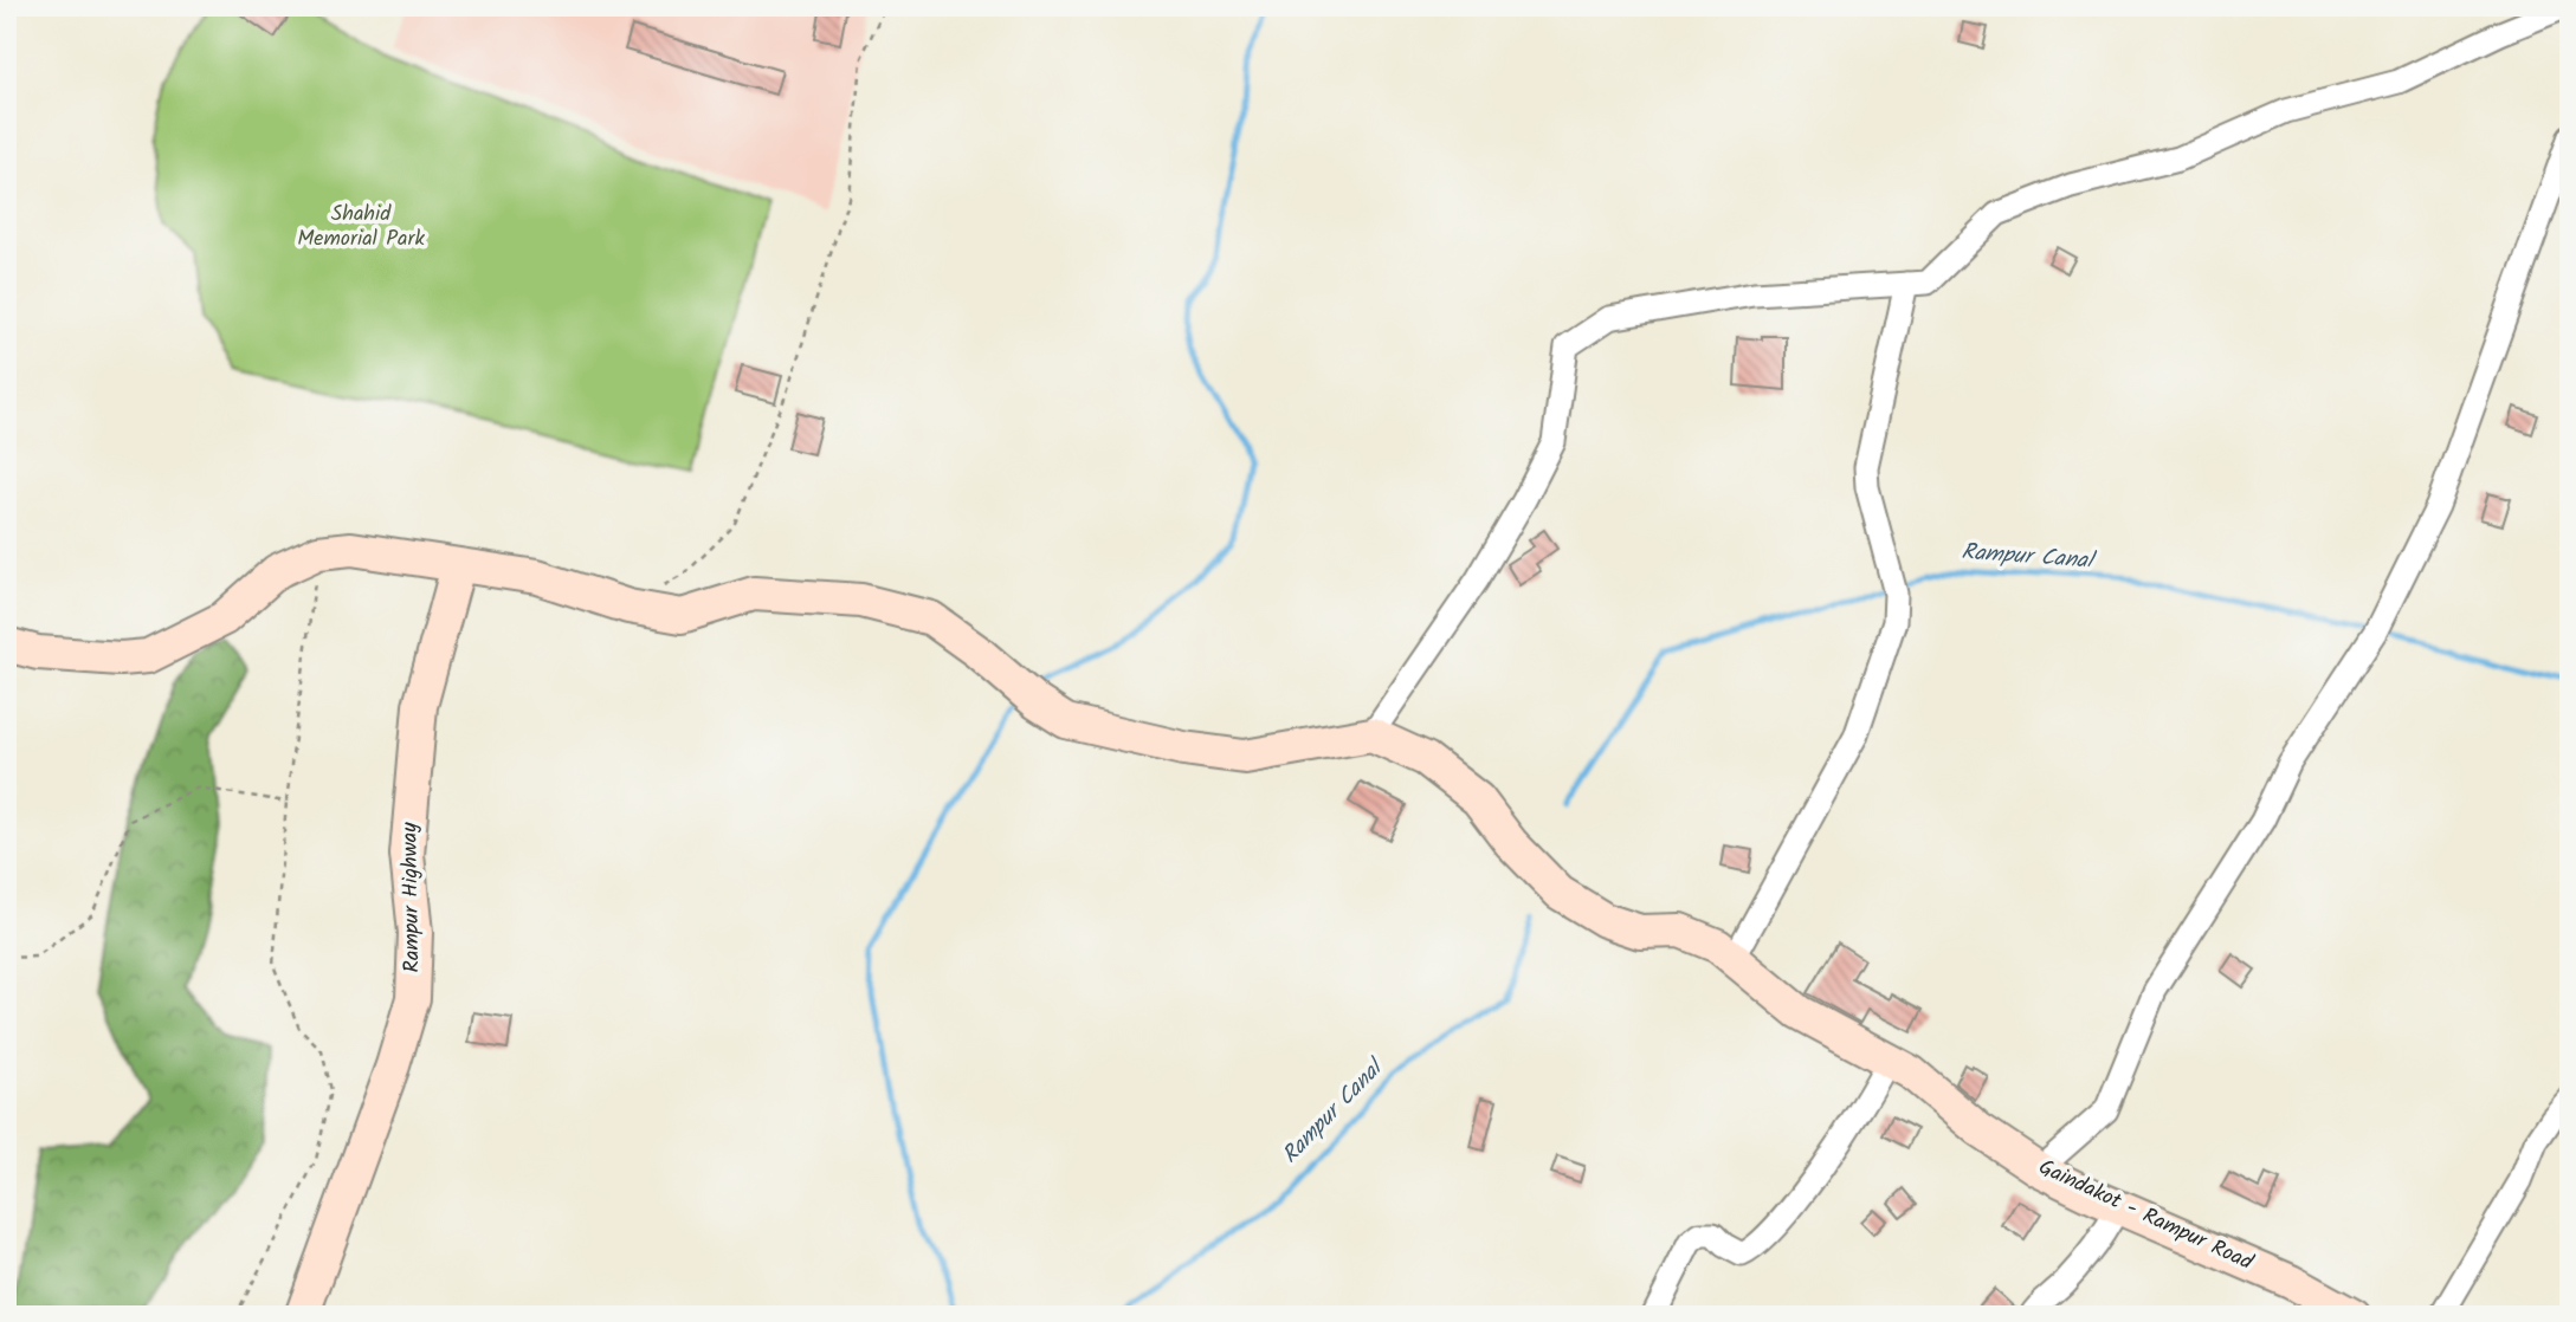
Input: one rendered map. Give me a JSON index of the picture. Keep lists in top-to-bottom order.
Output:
{
  "streets": {
    "main road": ["Rampur Highway", "Gaindakot - Rampur Road"]
  },
  "water": ["Rampur Canal"],
  "parks": ["Shahid Memorial Park"]
}
